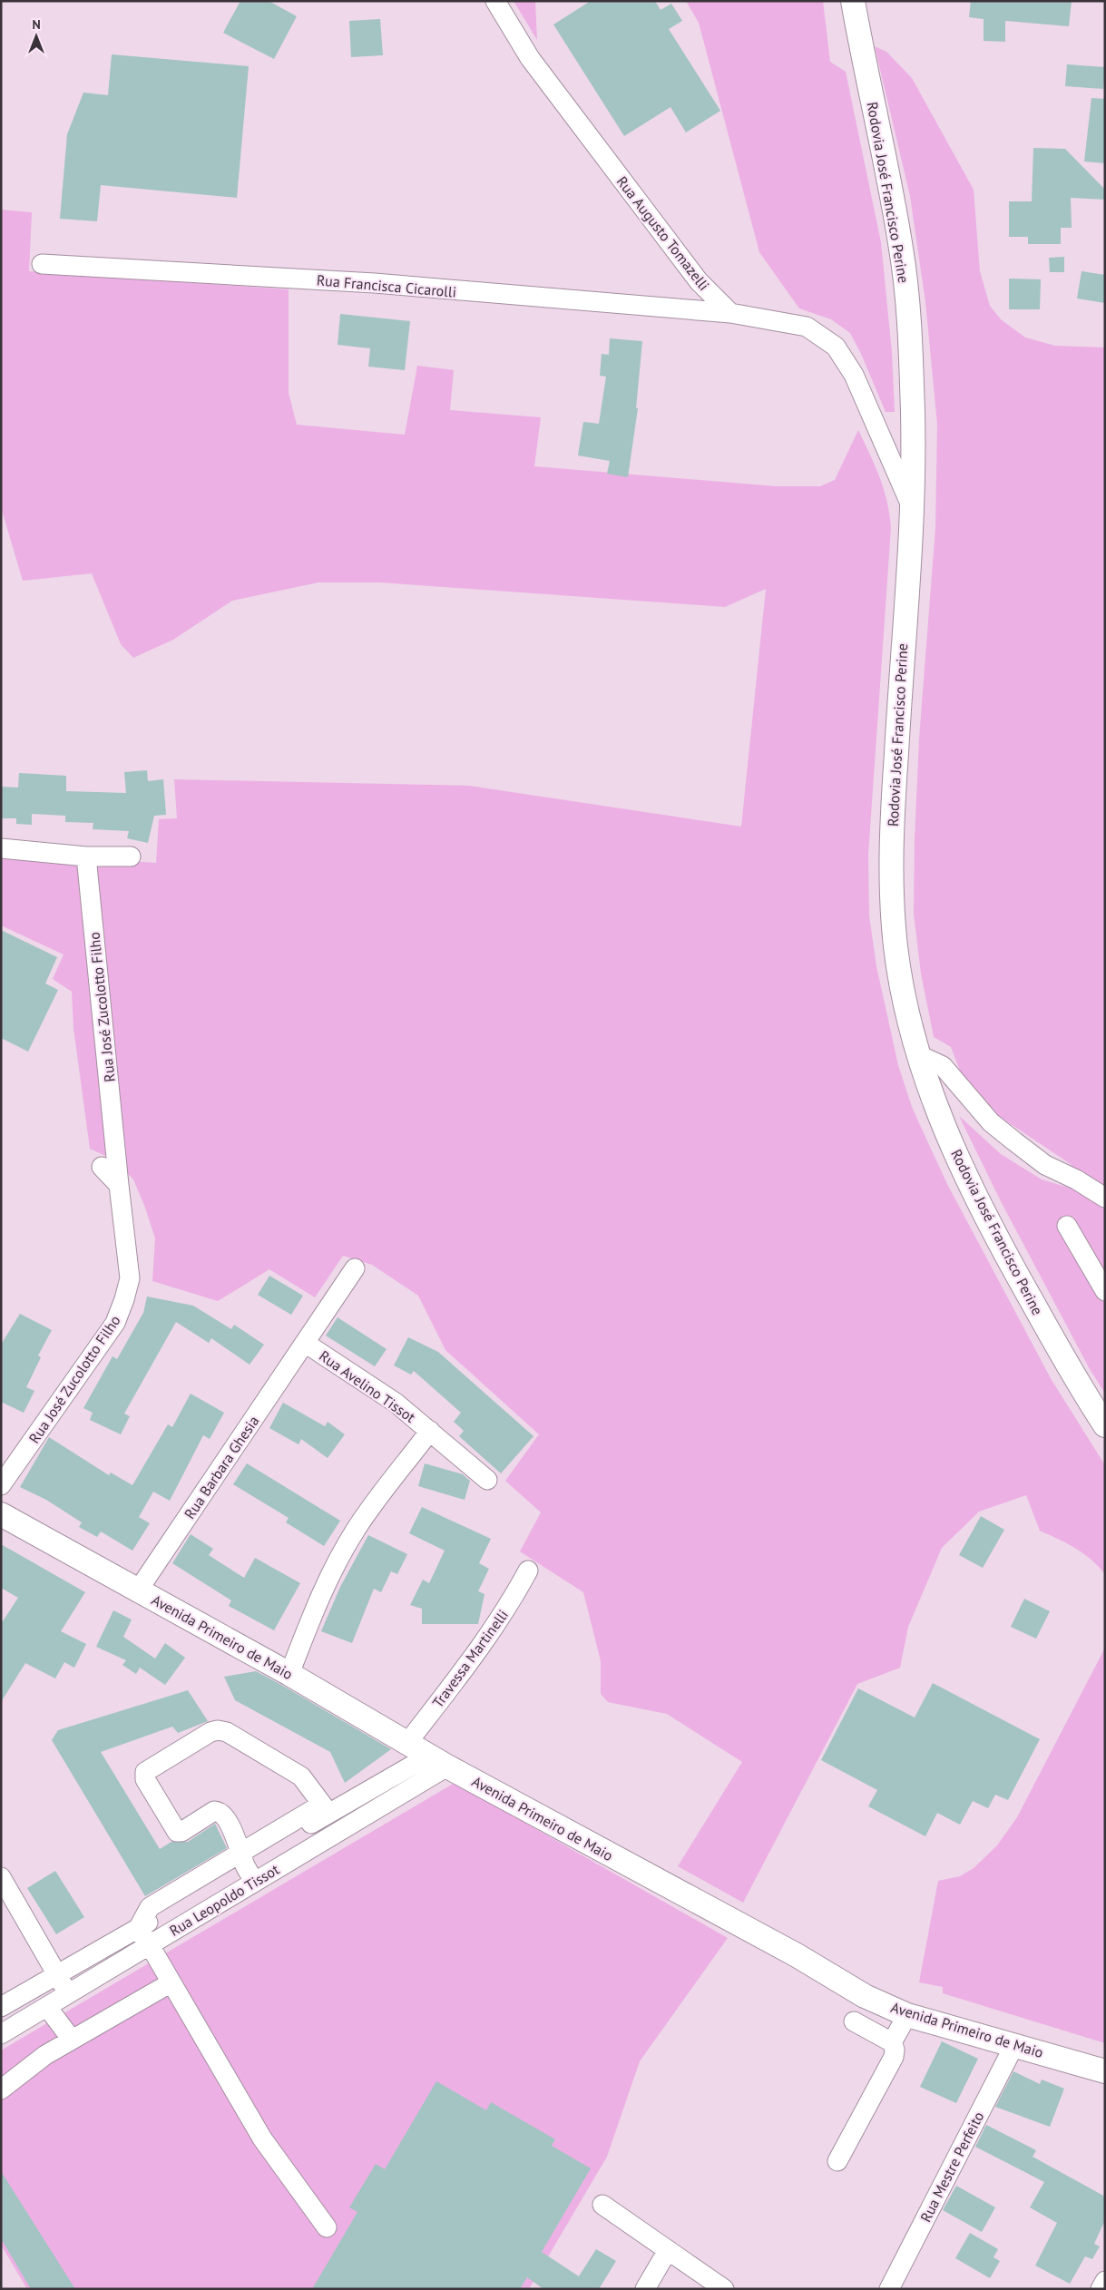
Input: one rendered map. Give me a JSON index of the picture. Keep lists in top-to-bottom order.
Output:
{
  "streets": {
    "main road": ["Rodovia José Francisco Perine", "Avenida Primeiro de Maio"],
    "street": [
      "Rua Augusto Tomazelli",
      "Rua Francisca Cicarolli",
      "Rua José Zucolotto Filho",
      "Rua Avelino Tissot",
      "Rua Barbara Ghesia",
      "Travessa Martinelli",
      "Rua Leopoldo Tissot",
      "Rua Mestre Perfeito"
    ]
  },
  "crossings": [
    ["Rua Augusto Tomazelli", "Rua Francisca Cicarolli"],
    ["Rua Avelino Tissot", "Rua Barbara Ghesia"],
    ["Rua Barbara Ghesia", "Avenida Primeiro de Maio"],
    ["Avenida Primeiro de Maio", "Travessa Martinelli"],
    ["Avenida Primeiro de Maio", "Rua Leopoldo Tissot"],
    ["Avenida Primeiro de Maio", "Rua Mestre Perfeito"]
  ],
  "north": "top"
}
